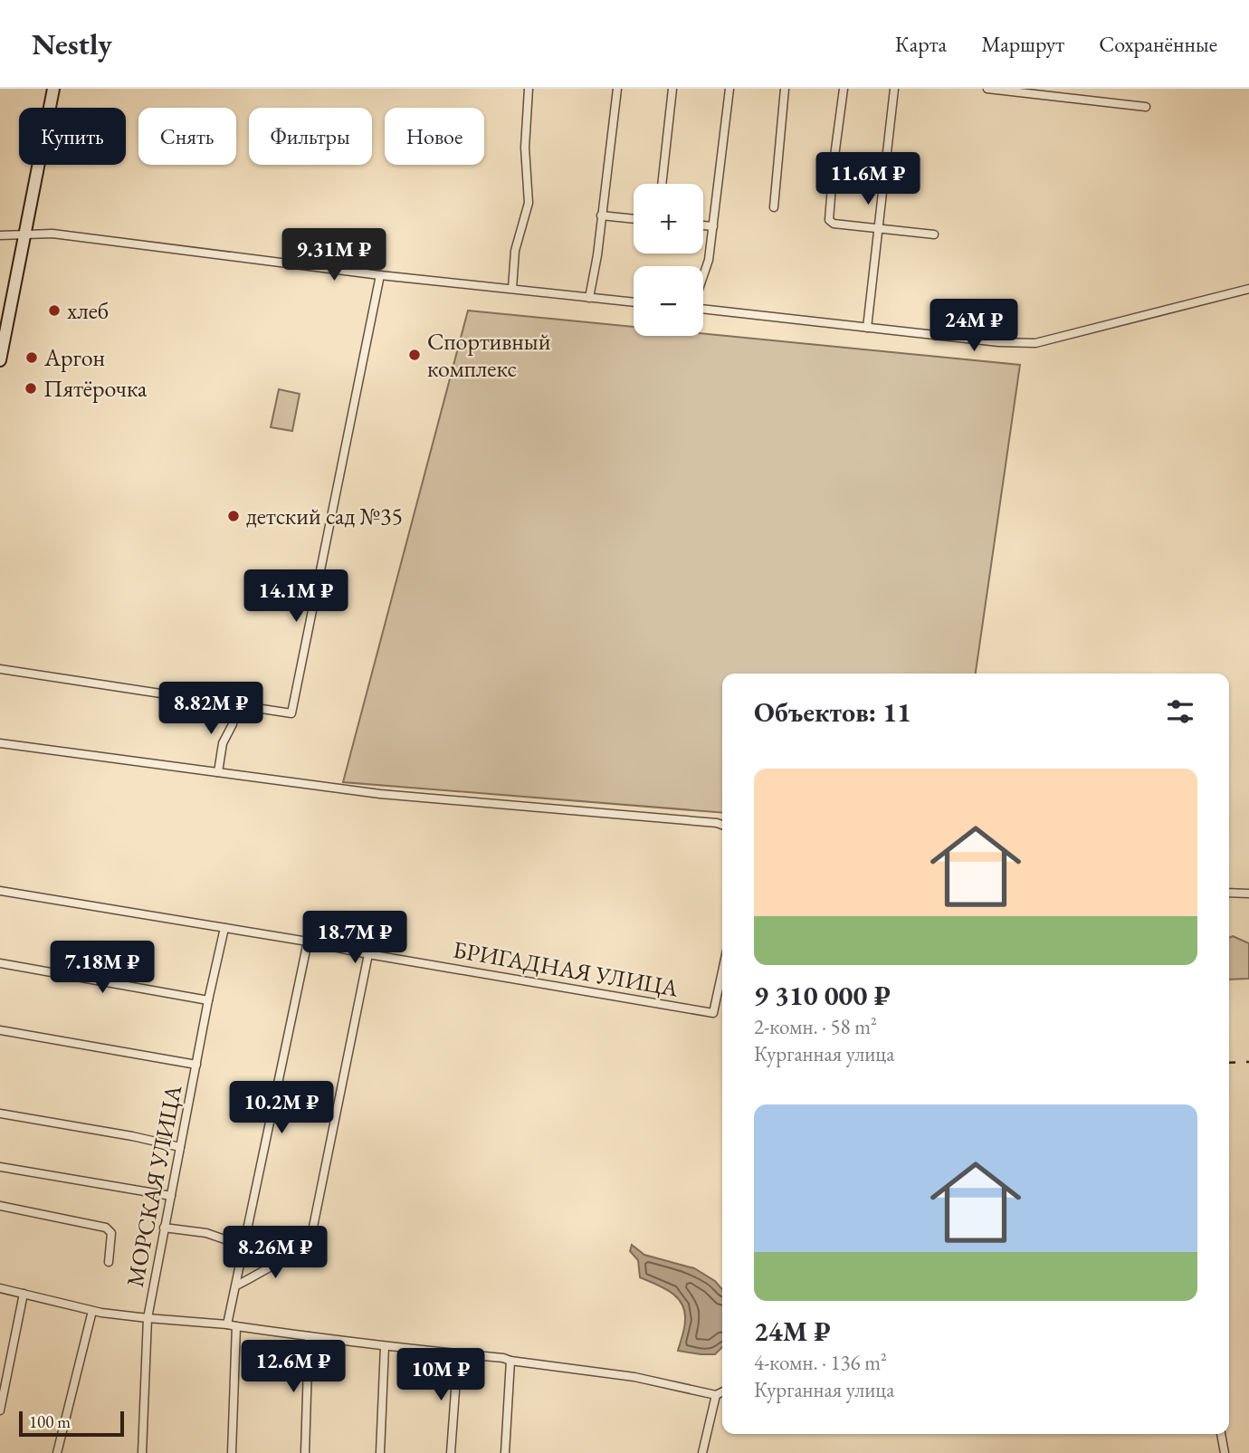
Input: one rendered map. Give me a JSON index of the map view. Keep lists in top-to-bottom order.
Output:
{
  "streets": {
    "street": ["БРИГАДНАЯ УЛИЦА", "МОРСКАЯ УЛИЦА"]
  },
  "crossings": [
    ["БРИГАДНАЯ УЛИЦА", "МОРСКАЯ УЛИЦА"]
  ],
  "places": [
    "хлеб",
    "Спортивный комплекс",
    "Аргон",
    "Пятёрочка",
    "детский сад №35"
  ],
  "scale_bar": "100 m",
  "page": {
    "header": "Nestly",
    "nav": ["Карта", "Маршрут", "Сохранённые"],
    "chip": [
      "Купить",
      "Снять",
      "Фильтры",
      "Новое"
    ],
    "price": [
      "11.6M ₽",
      "9.31M ₽",
      "24M ₽",
      "14.1M ₽",
      "8.82M ₽",
      "18.7M ₽",
      "7.18M ₽",
      "10.2M ₽",
      "8.26M ₽",
      "12.6M ₽",
      "10M ₽"
    ],
    "map_buttons": ["+", "−"],
    "heading": "Объектов: 11",
    "list": [
      {
        "name": "9 310 000 ₽",
        "note": "2-комн. · 58 m² · Курганная улица"
      },
      {
        "name": "24M ₽",
        "note": "4-комн. · 136 m² · Курганная улица"
      }
    ],
    "scale": "100 m"
  }
}
